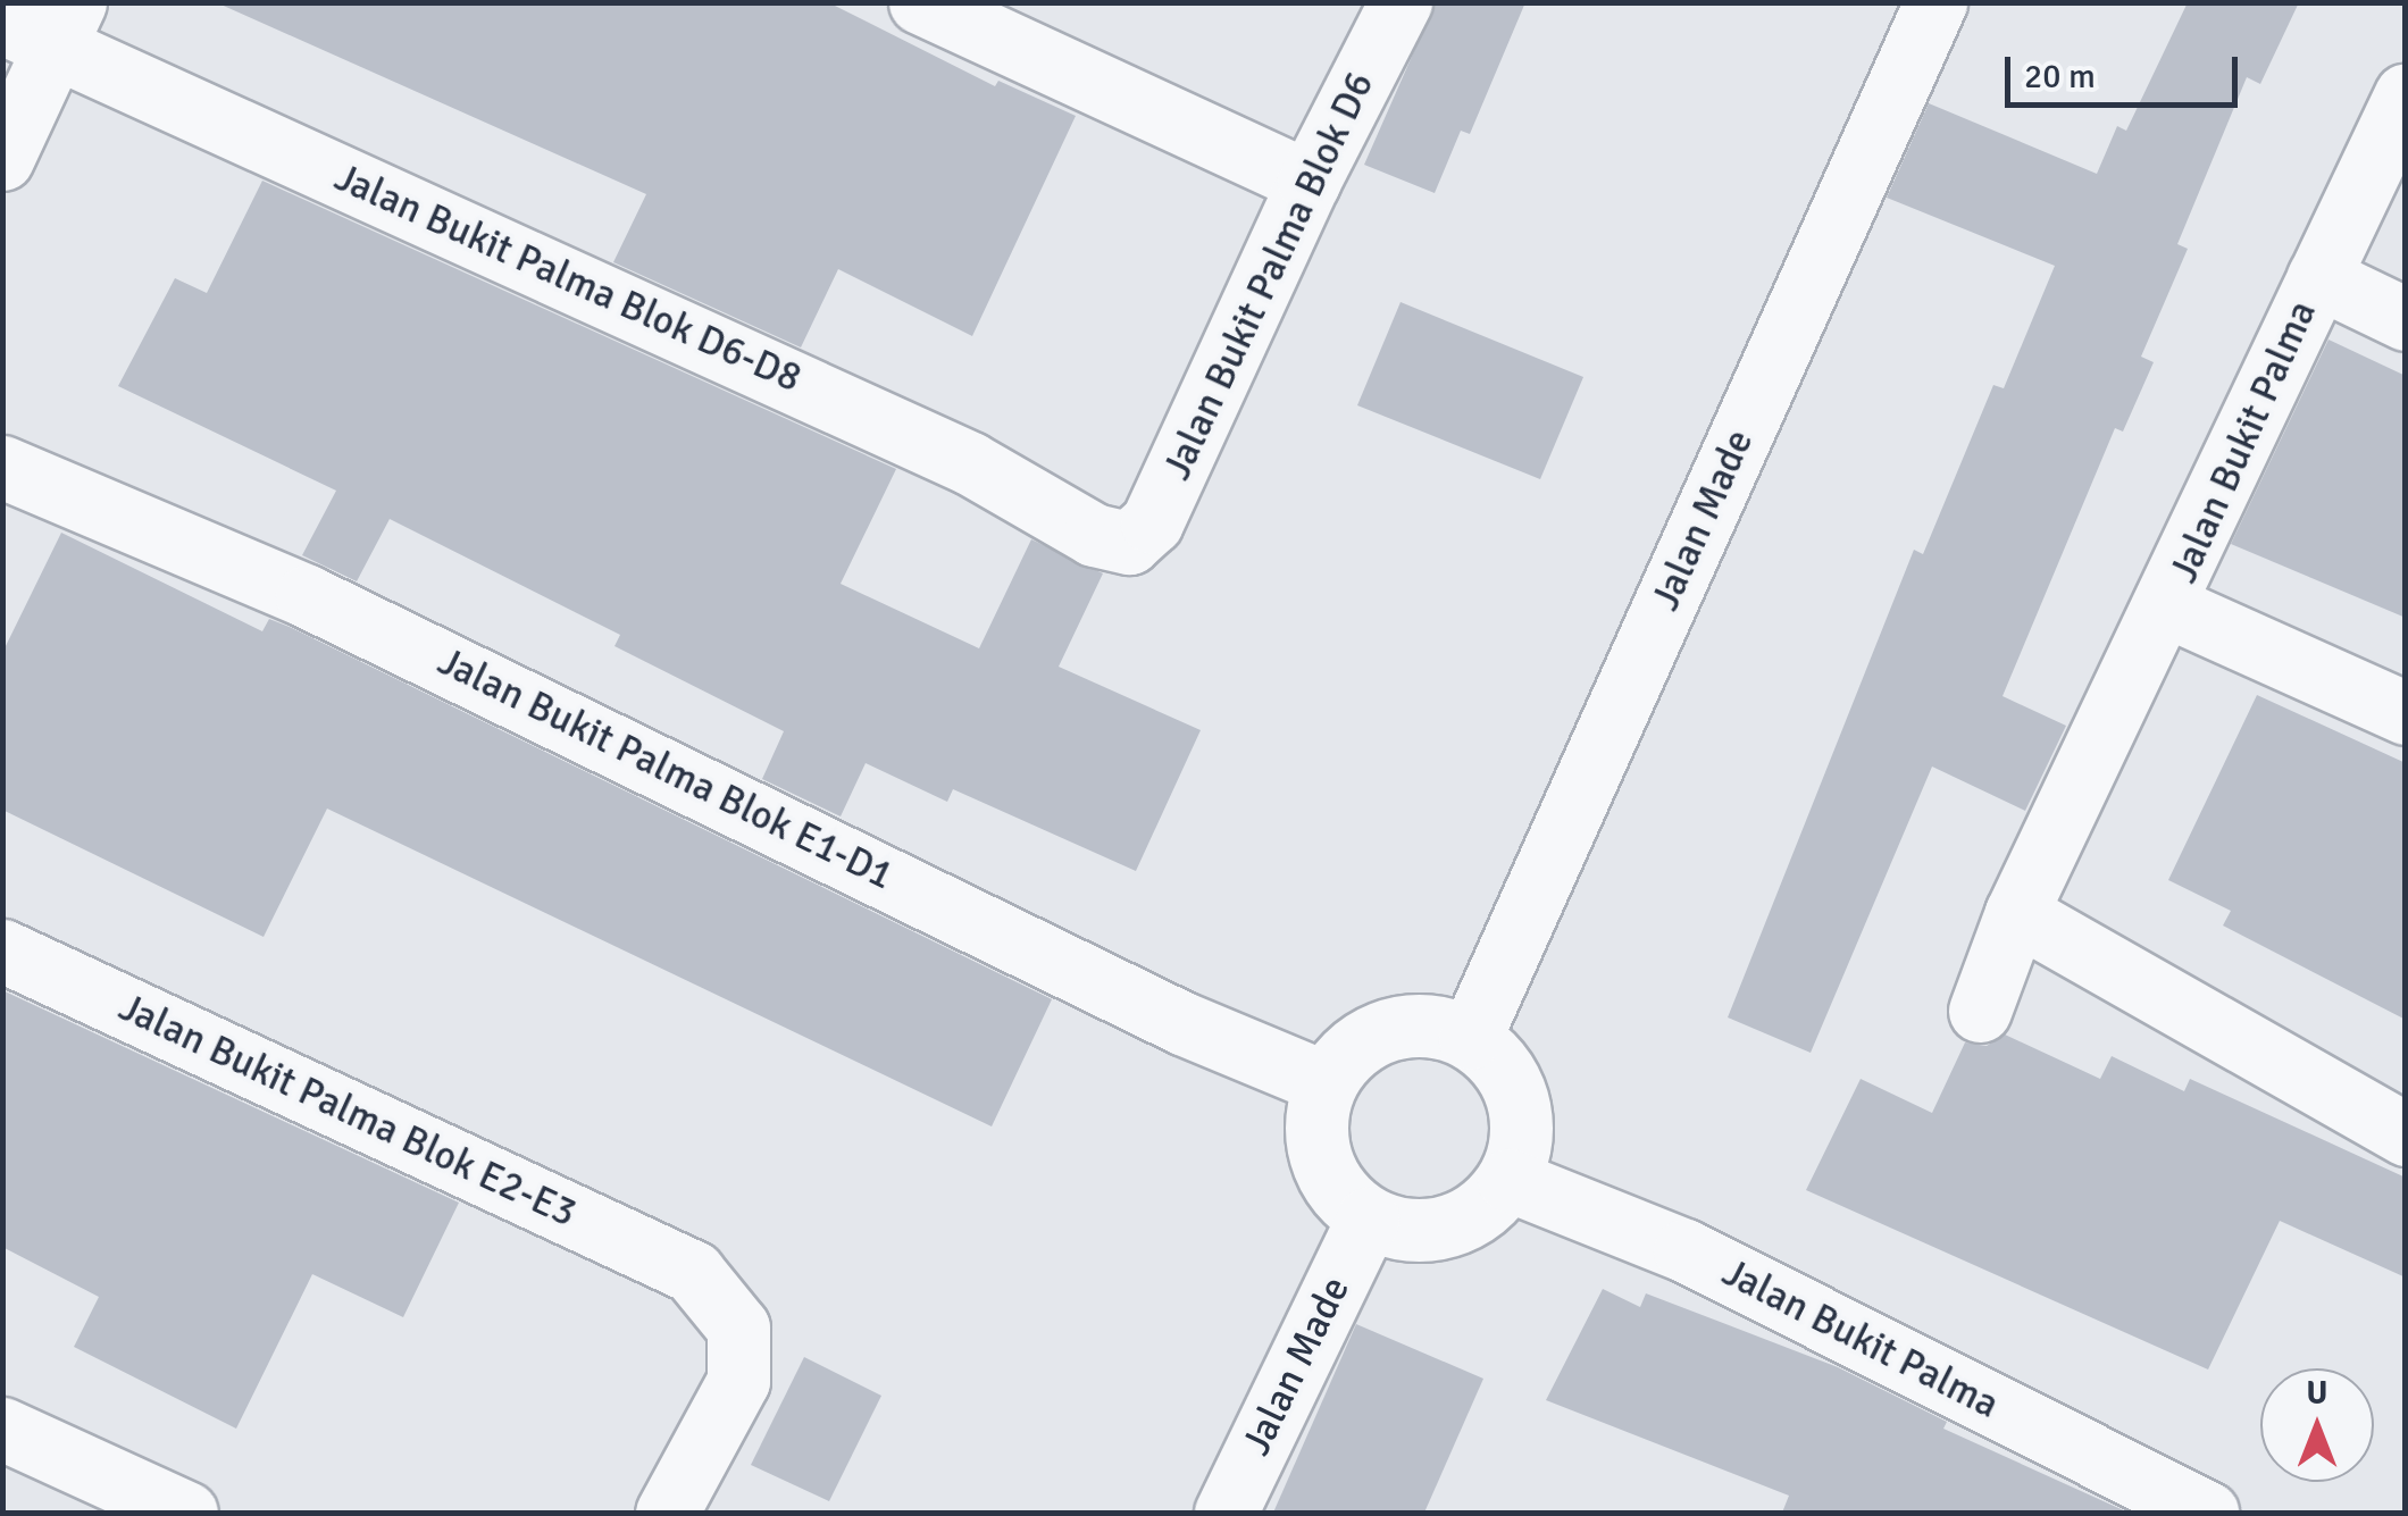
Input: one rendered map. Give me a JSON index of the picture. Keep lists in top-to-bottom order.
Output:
{
  "streets": {
    "street": [
      "Jalan Bukit Palma Blok D6",
      "Jalan Bukit Palma Blok D6-D8",
      "Jalan Bukit Palma",
      "Jalan Made",
      "Jalan Bukit Palma Blok E1-D1",
      "Jalan Bukit Palma Blok E2-E3"
    ]
  },
  "crossings": [
    ["Jalan Bukit Palma Blok D6", "Jalan Bukit Palma Blok D6-D8"],
    ["Jalan Bukit Palma", "Jalan Made"],
    ["Jalan Bukit Palma", "Jalan Bukit Palma Blok E1-D1"],
    ["Jalan Made", "Jalan Bukit Palma Blok E1-D1"]
  ],
  "scale_bar": "20 m",
  "north": "top"
}
